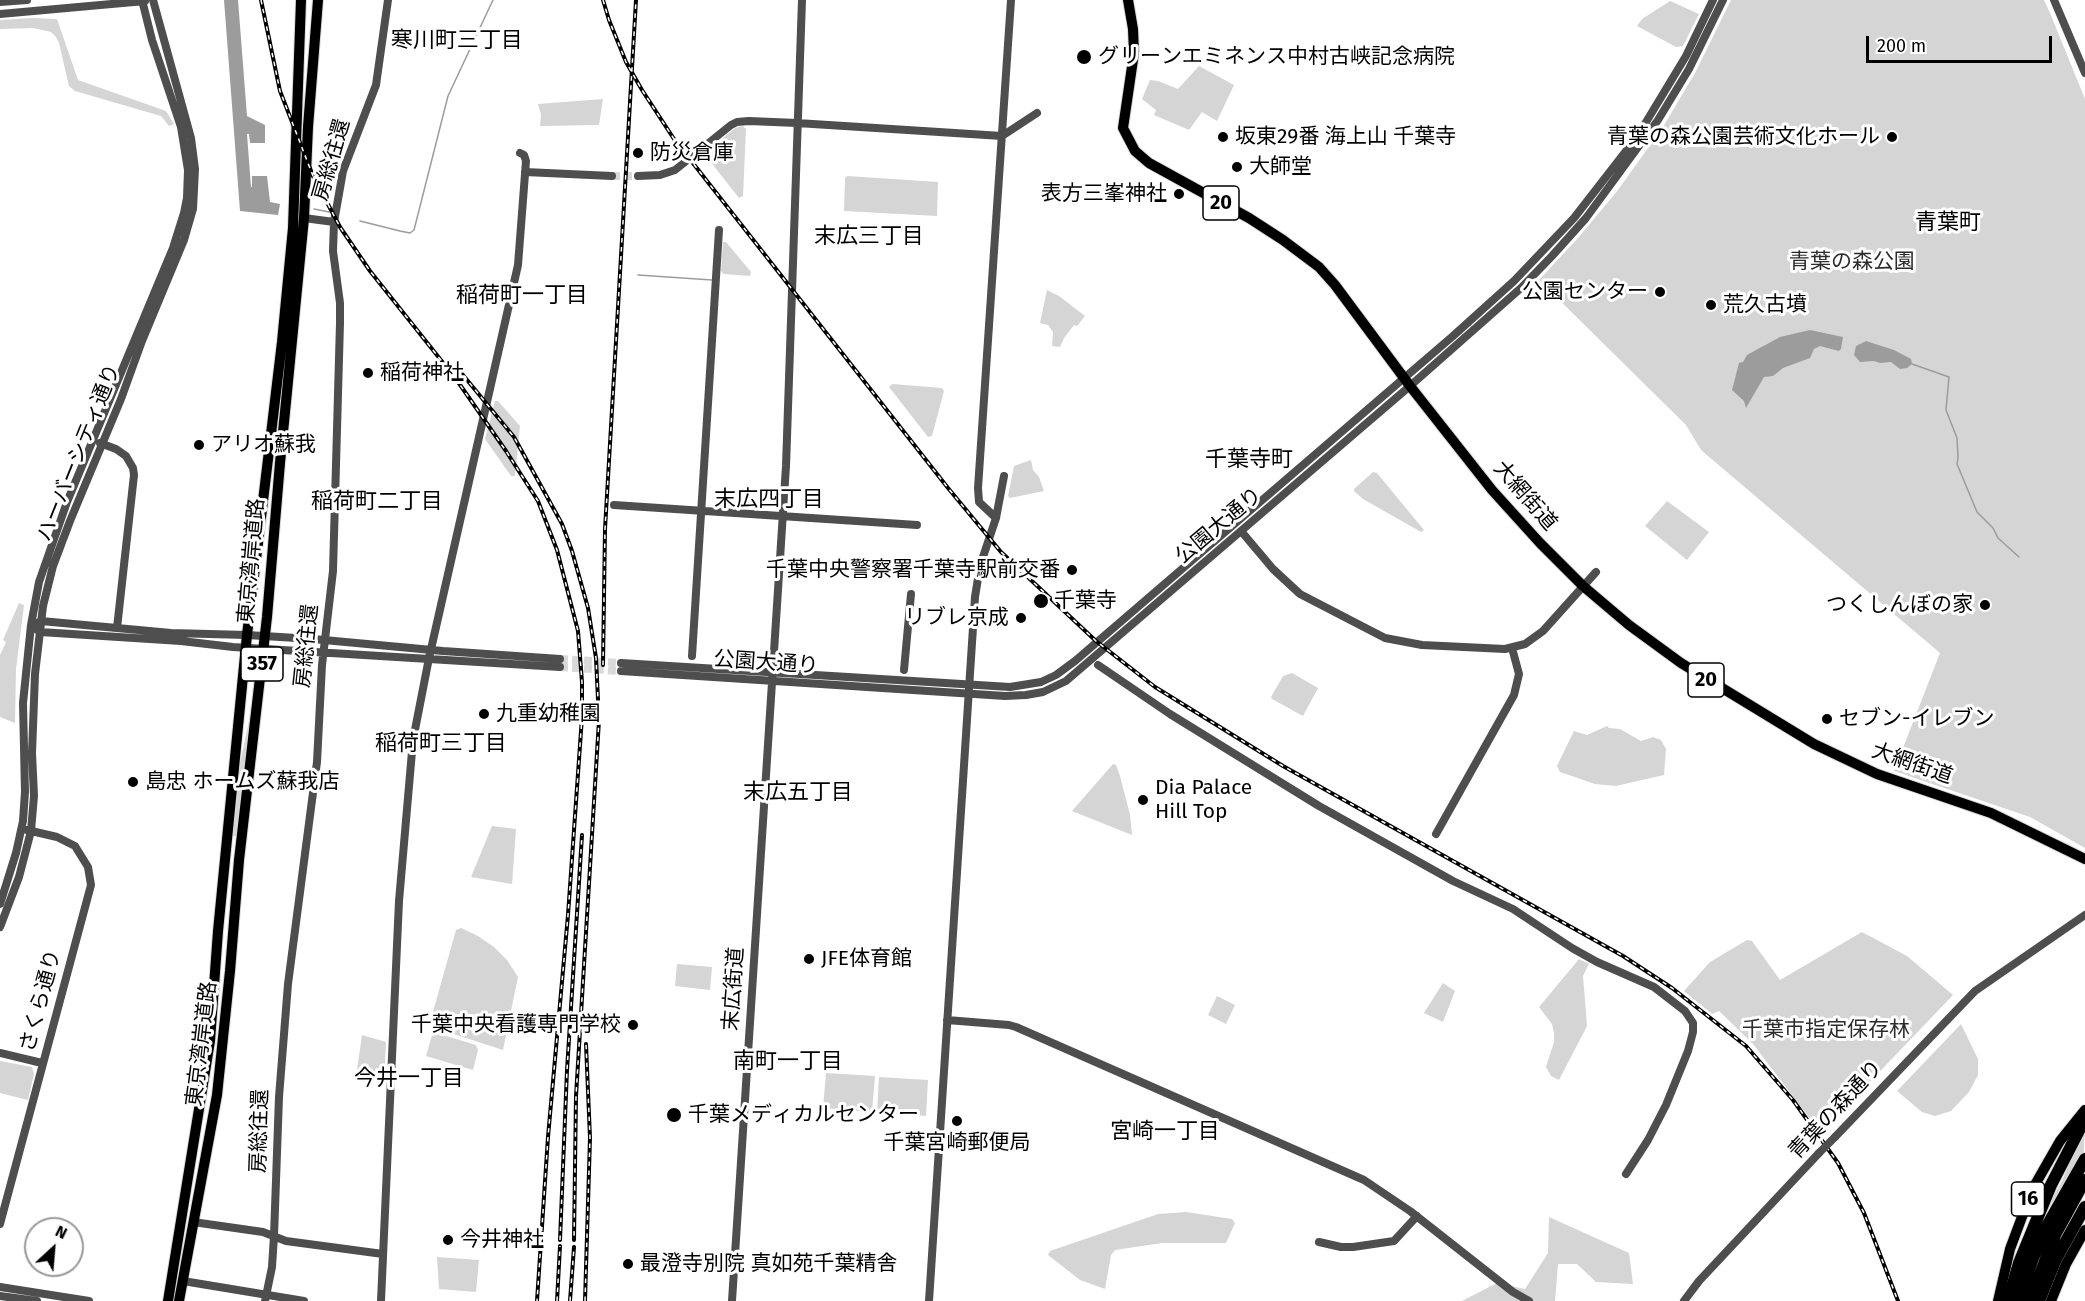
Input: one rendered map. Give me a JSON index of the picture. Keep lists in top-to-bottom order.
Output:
{
  "streets": {
    "main road": [
      "20",
      "大網街道",
      "東京湾岸道路",
      "357",
      "16"
    ],
    "street": [
      "房総往還",
      "ハーバーシティ通り",
      "公園大通り",
      "末広街道",
      "さくら通り",
      "青葉の森通り"
    ]
  },
  "crossings": [
    ["ハーバーシティ通り", "さくら通り"],
    ["大網街道", "公園大通り"],
    ["公園大通り", "末広街道"]
  ],
  "districts": [
    "寒川町三丁目",
    "青葉町",
    "末広三丁目",
    "稲荷町一丁目",
    "千葉寺町",
    "末広四丁目",
    "稲荷町二丁目",
    "稲荷町三丁目",
    "末広五丁目",
    "南町一丁目",
    "今井一丁目",
    "宮崎一丁目"
  ],
  "parks": ["青葉の森公園", "千葉市指定保存林"],
  "places": [
    "グリーンエミネンス中村古峡記念病院",
    "坂東29番 海上山 千葉寺",
    "青葉の森公園芸術文化ホール",
    "防災倉庫",
    "大師堂",
    "表方三峯神社",
    "公園センター",
    "荒久古墳",
    "稲荷神社",
    "アリオ蘇我",
    "千葉中央警察署千葉寺駅前交番",
    "千葉寺",
    "つくしんぼの家",
    "リブレ京成",
    "九重幼稚園",
    "セブン-イレブン",
    "島忠 ホームズ蘇我店",
    "Dia Palace Hill Top",
    "JFE体育館",
    "千葉中央看護専門学校",
    "千葉メディカルセンター",
    "千葉宮崎郵便局",
    "今井神社",
    "最澄寺別院 真如苑千葉精舎"
  ],
  "scale_bar": "200 m",
  "north": "top right"
}
